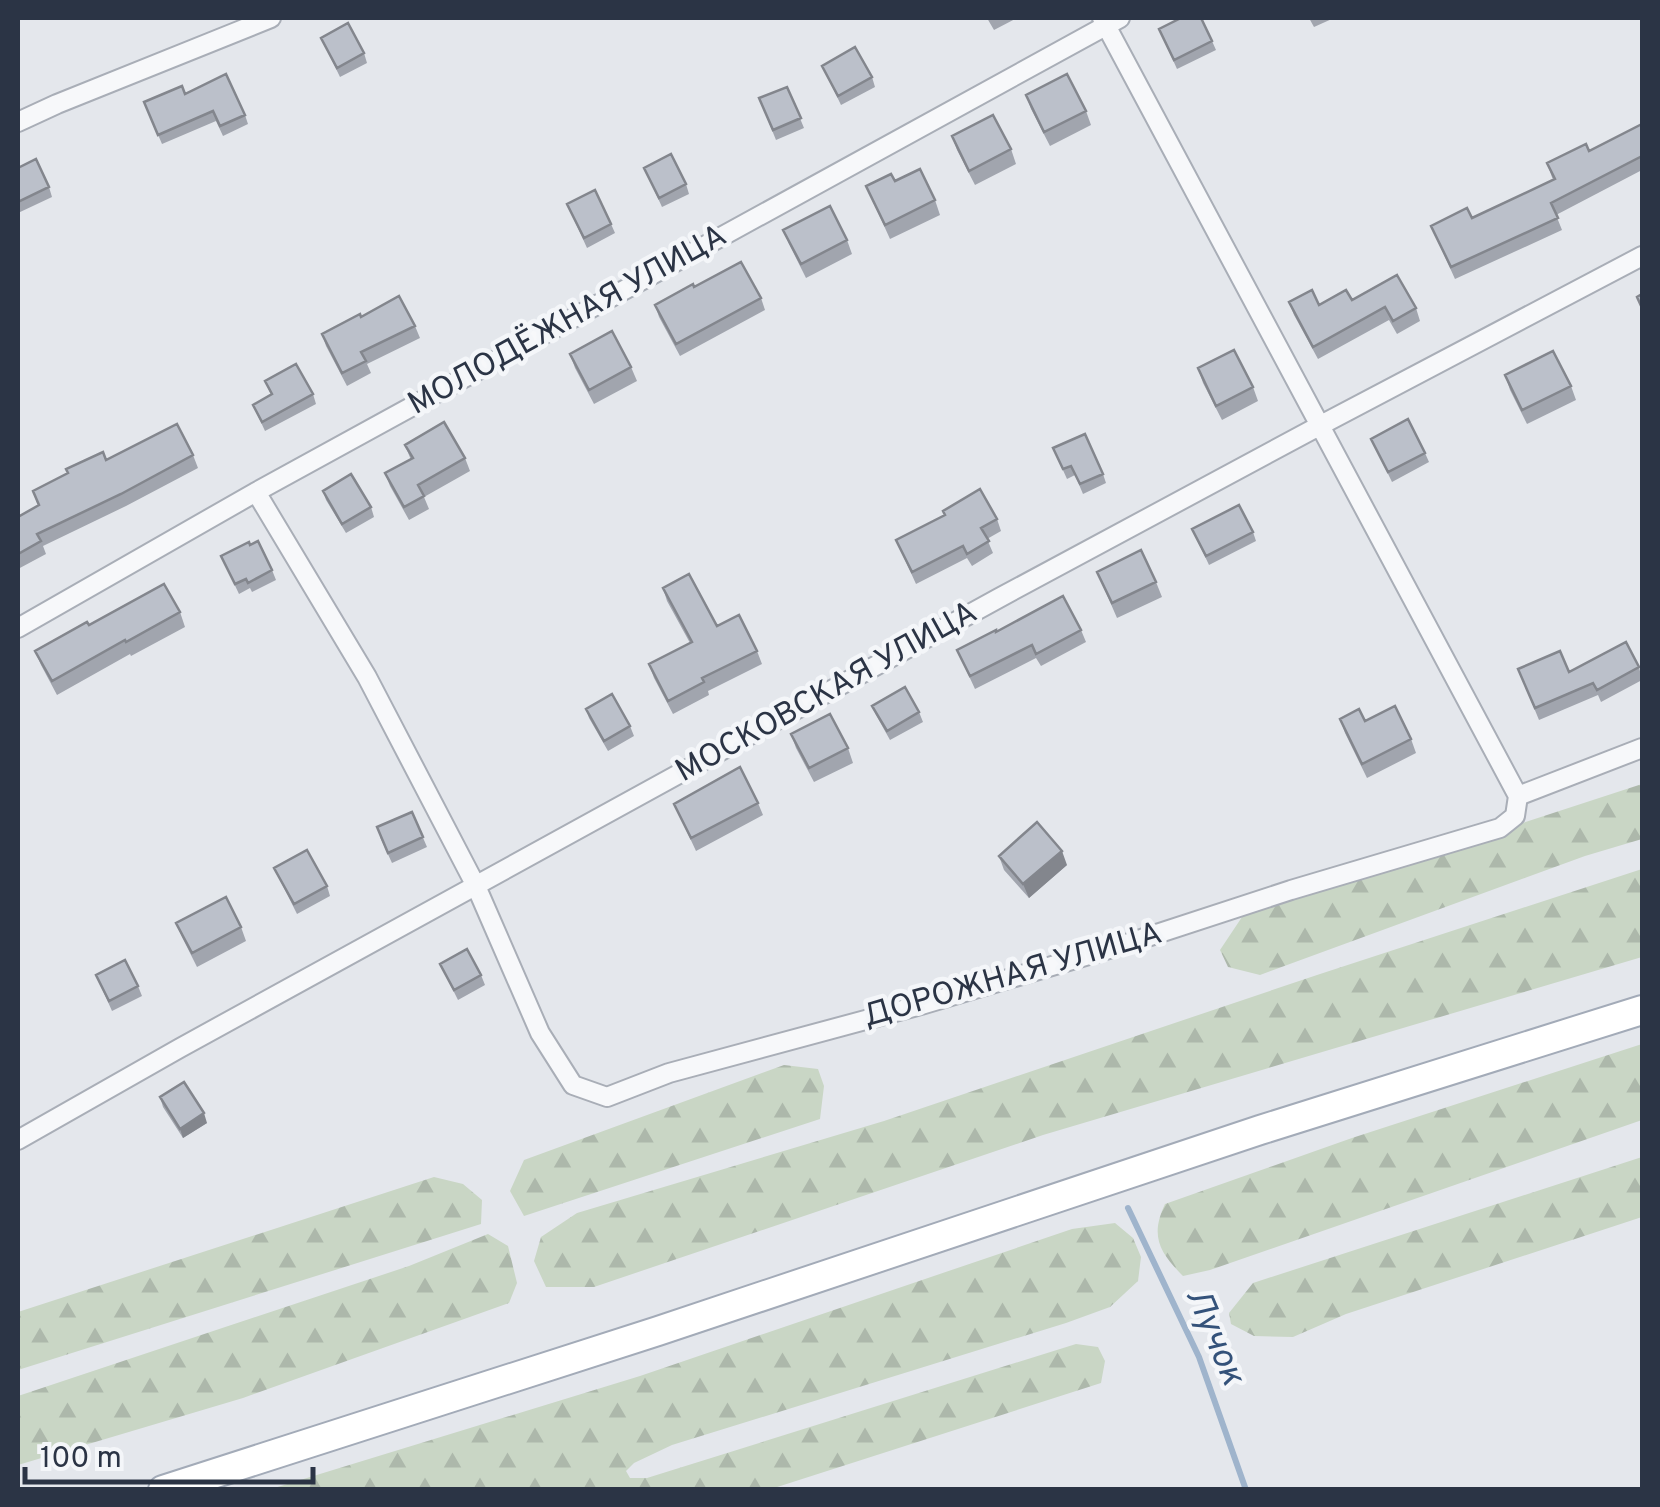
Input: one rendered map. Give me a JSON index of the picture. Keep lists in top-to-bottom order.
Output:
{
  "streets": {
    "street": ["МОЛОДЁЖНАЯ УЛИЦА", "МОСКОВСКАЯ УЛИЦА", "ДОРОЖНАЯ УЛИЦА"]
  },
  "crossings": [
    ["МОЛОДЁЖНАЯ УЛИЦА", "ДОРОЖНАЯ УЛИЦА"],
    ["МОСКОВСКАЯ УЛИЦА", "ДОРОЖНАЯ УЛИЦА"]
  ],
  "water": ["Лучок"],
  "scale_bar": "100 m"
}
